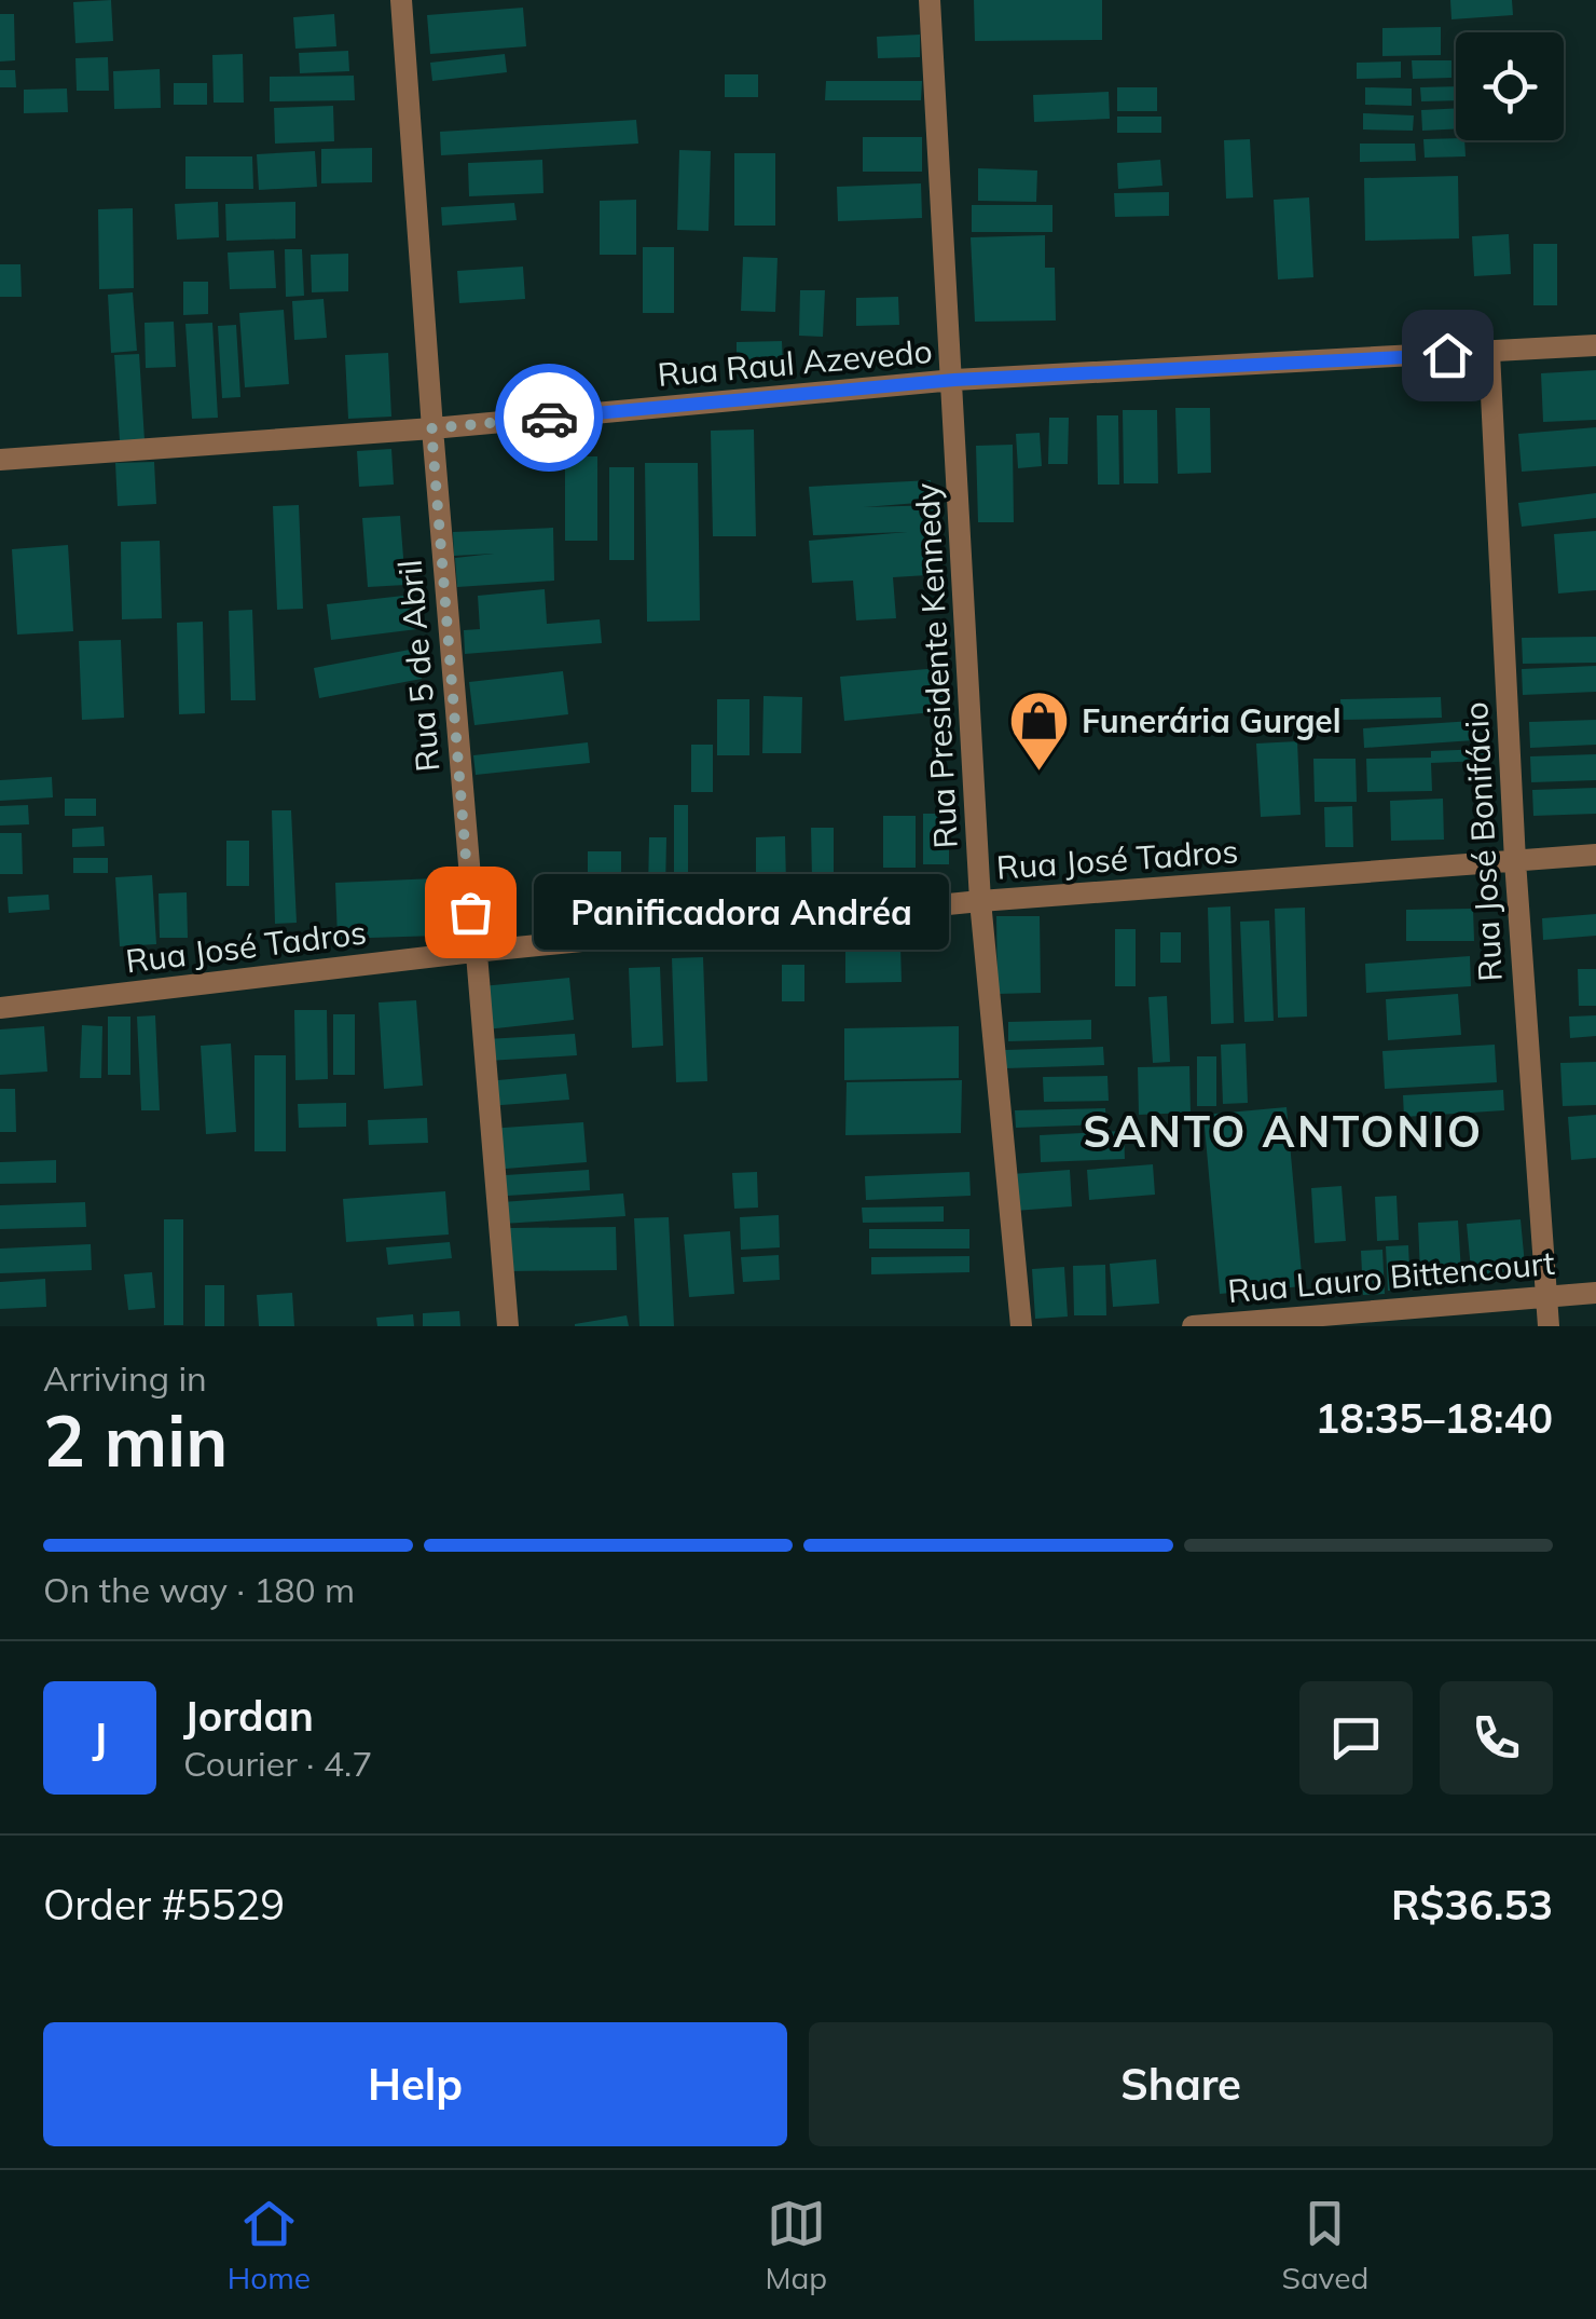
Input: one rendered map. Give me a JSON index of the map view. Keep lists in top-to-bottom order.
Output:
{
  "streets": {
    "street": [
      "Rua Raul Azevedo",
      "Rua 5 de Abril",
      "Rua Presidente Kennedy",
      "Rua José Bonifácio",
      "Rua José Tadros",
      "Rua Lauro Bittencourt"
    ]
  },
  "crossings": [
    ["Rua Raul Azevedo", "Rua 5 de Abril"],
    ["Rua Raul Azevedo", "Rua Presidente Kennedy"],
    ["Rua Raul Azevedo", "Rua José Bonifácio"],
    ["Rua 5 de Abril", "Rua José Tadros"],
    ["Rua Presidente Kennedy", "Rua José Tadros"],
    ["Rua José Bonifácio", "Rua José Tadros"],
    ["Rua José Bonifácio", "Rua Lauro Bittencourt"]
  ],
  "districts": ["SANTO ANTONIO"],
  "places": {
    "shop": ["Funerária Gurgel"],
    "other": ["Panificadora Andréa"]
  },
  "page": {
    "bubble": "Panificadora Andréa",
    "heading": ["2 min", "Arriving in", "18:35–18:40"],
    "panel": [
      "Jordan",
      "Courier · 4.7",
      "Order #5529",
      "R$36.53"
    ],
    "bar": "On the way · 180 m",
    "round": "J",
    "buttons": ["Help", "Share"],
    "tabs": ["Home", "Map", "Saved"]
  }
}
